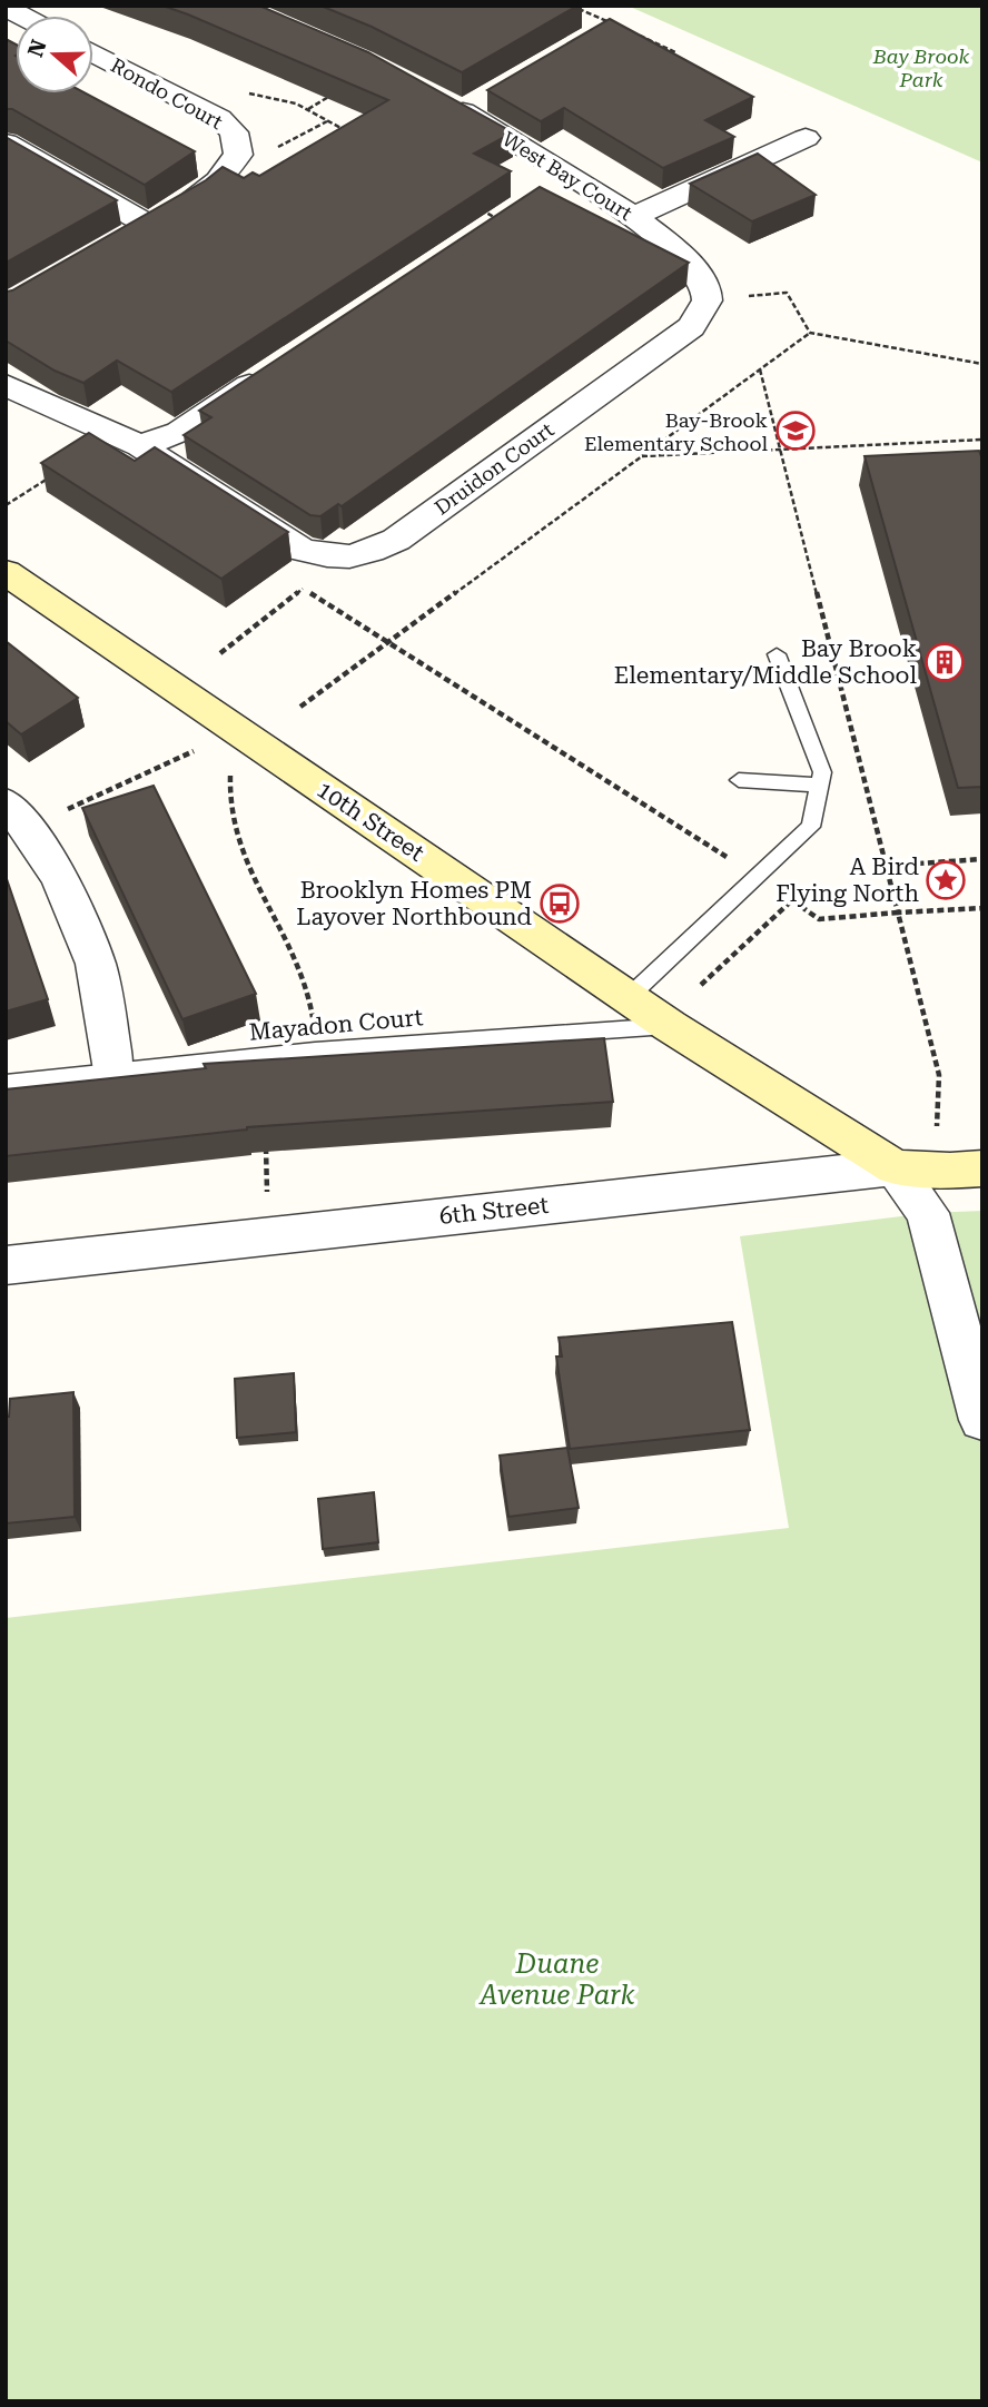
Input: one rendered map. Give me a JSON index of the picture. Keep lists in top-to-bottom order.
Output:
{
  "streets": {
    "street": [
      "Rondo Court",
      "West Bay Court",
      "Druidon Court",
      "10th Street",
      "6th Street"
    ],
    "lane": ["Mayadon Court"]
  },
  "crossings": [
    ["West Bay Court", "Druidon Court"],
    ["10th Street", "Mayadon Court"],
    ["10th Street", "6th Street"]
  ],
  "parks": ["Bay Brook Park", "Duane Avenue Park"],
  "places": {
    "school or university": ["Bay-Brook Elementary School"],
    "building": ["Bay Brook Elementary/Middle School"],
    "place": ["A Bird Flying North"],
    "bus stop": ["Brooklyn Homes PM Layover Northbound"]
  },
  "north": "left"
}
